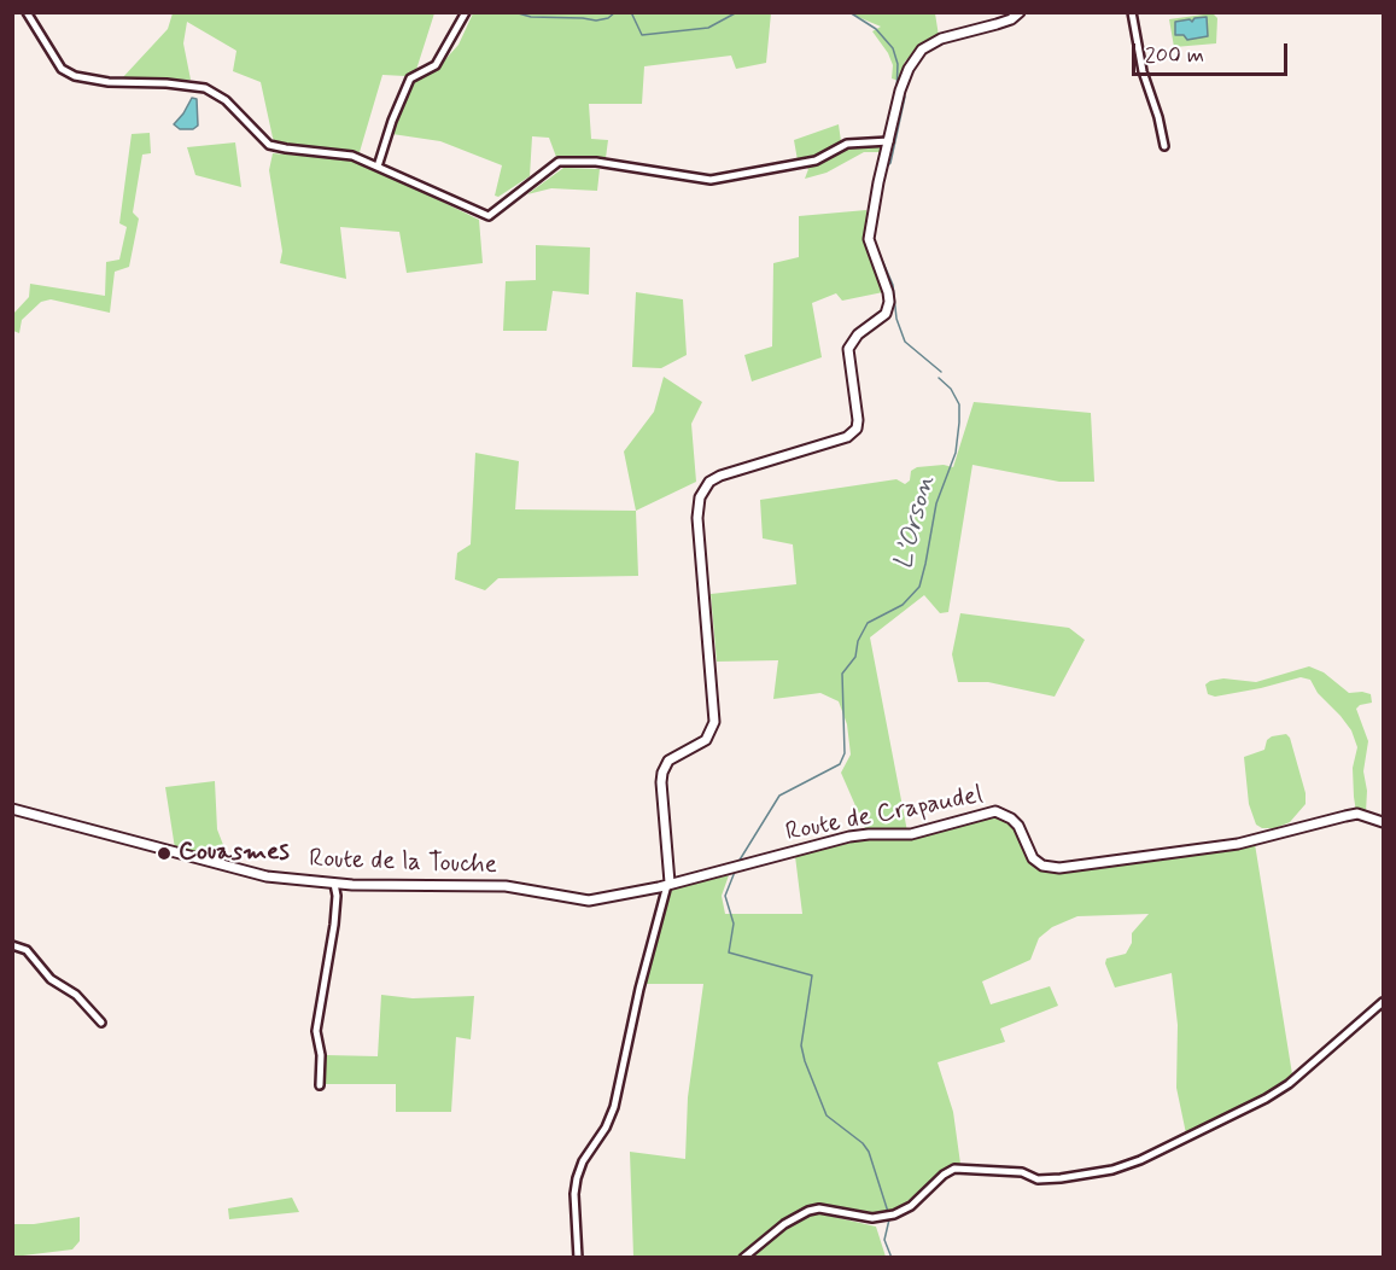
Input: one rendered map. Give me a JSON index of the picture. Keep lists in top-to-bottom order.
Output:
{
  "streets": {
    "street": ["Route de Crapaudel", "Route de la Touche"]
  },
  "crossings": [
    ["Route de Crapaudel", "Route de la Touche"]
  ],
  "water": ["L’Orson"],
  "places": ["Couasmes"],
  "scale_bar": "200 m"
}
